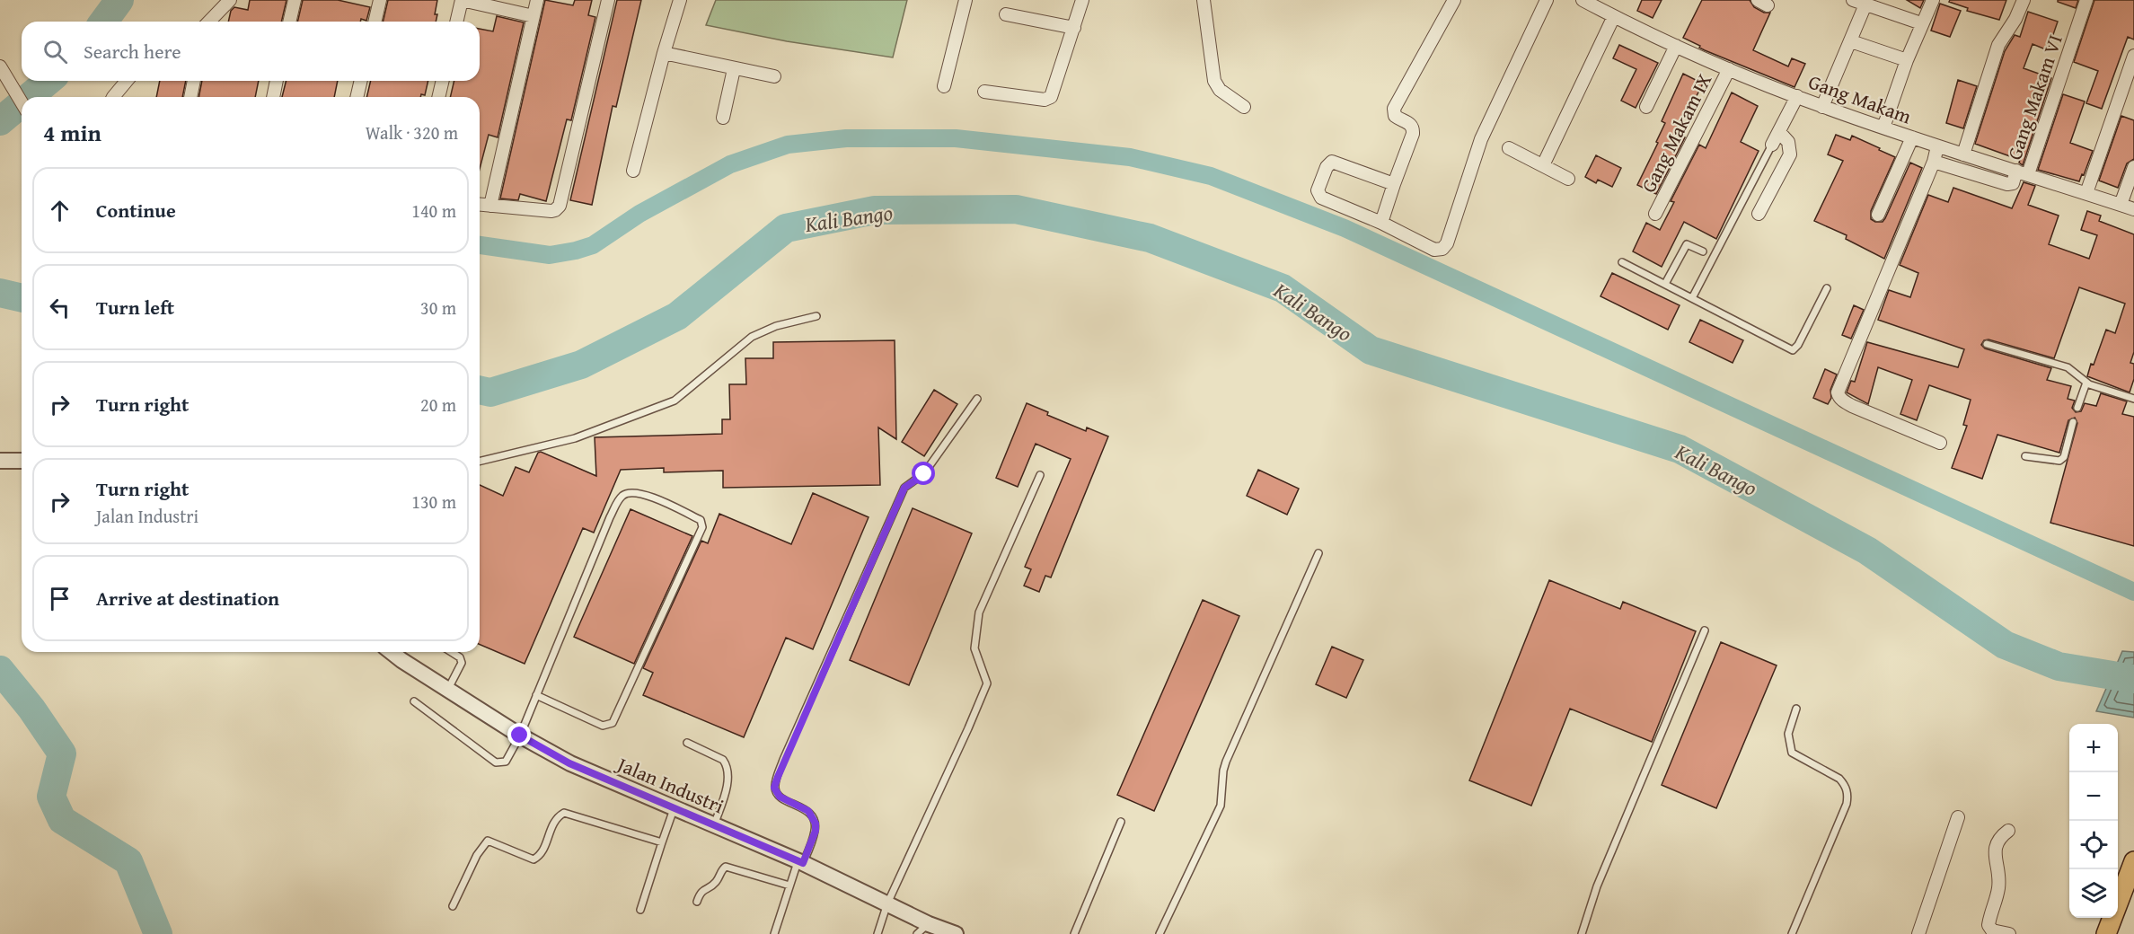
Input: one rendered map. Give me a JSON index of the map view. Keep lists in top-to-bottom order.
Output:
{
  "streets": {
    "street": [
      "Gang Makam VI",
      "Gang Makam",
      "Gang Makam IX",
      "Jalan Industri"
    ]
  },
  "crossings": [
    ["Gang Makam VI", "Gang Makam"],
    ["Gang Makam", "Gang Makam IX"]
  ],
  "water": ["Kali Bango"],
  "page": {
    "search": "Search here",
    "heading": ["4 min", "Walk · 320 m"],
    "list": [
      ["Continue", "140 m"],
      ["Turn left", "30 m"],
      ["Turn right", "20 m"],
      ["Turn right", "Jalan Industri", "130 m"],
      "Arrive at destination"
    ],
    "map_buttons": ["+", "−"]
  }
}
